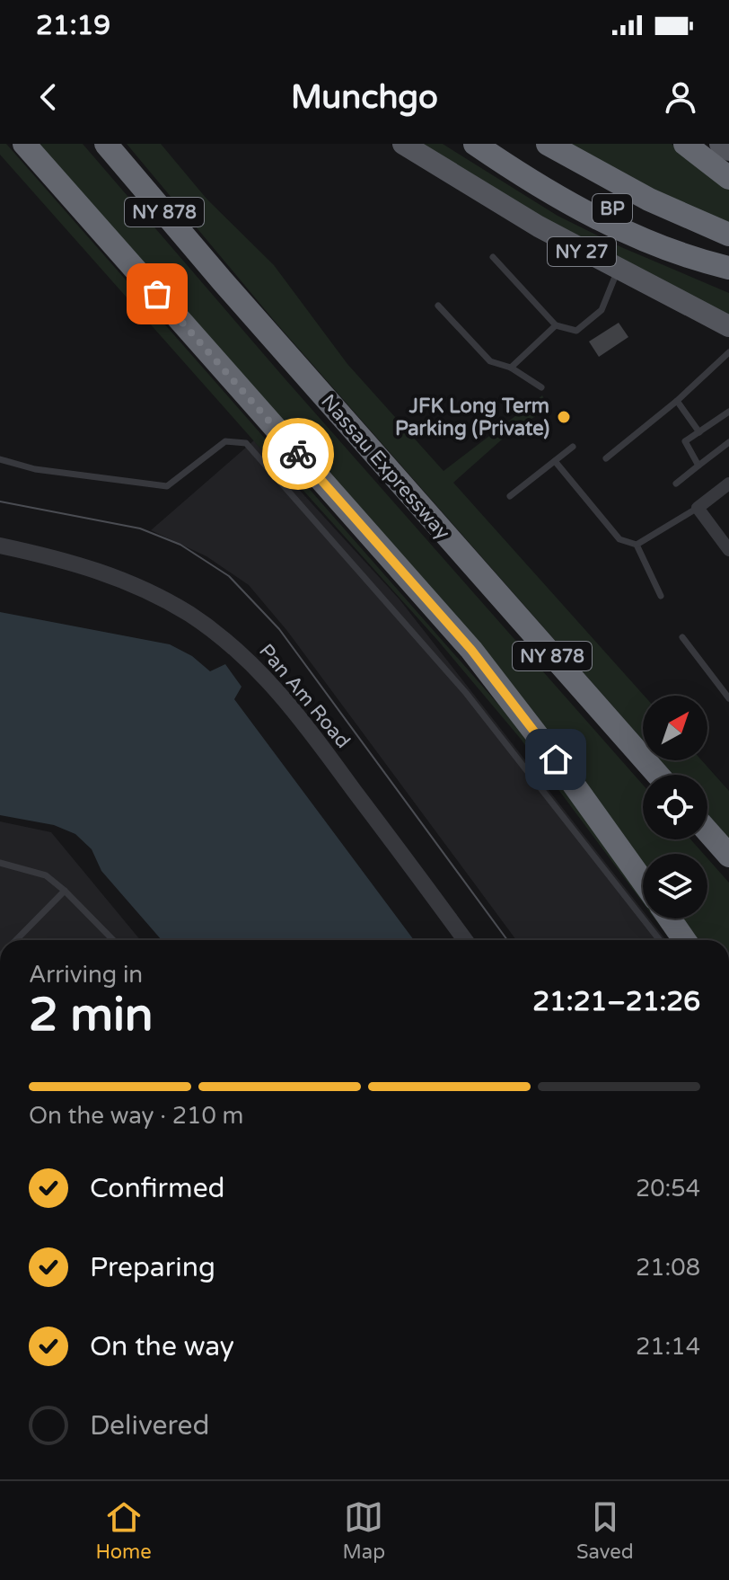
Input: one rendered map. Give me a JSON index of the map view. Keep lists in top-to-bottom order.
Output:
{
  "streets": {
    "highway": ["BP", "NY 878", "Nassau Expressway"],
    "main road": ["NY 27"],
    "street": ["Pan Am Road"]
  },
  "places": ["JFK Long Term Parking (Private)"],
  "north": "top right",
  "page": {
    "status": "21:19",
    "header": "Munchgo",
    "heading": ["2 min", "Arriving in", "21:21–21:26"],
    "bar": "On the way · 210 m",
    "list": [
      ["Confirmed", "20:54"],
      ["Preparing", "21:08"],
      ["On the way", "21:14"],
      "Delivered"
    ],
    "tabs": ["Home", "Map", "Saved"]
  }
}
